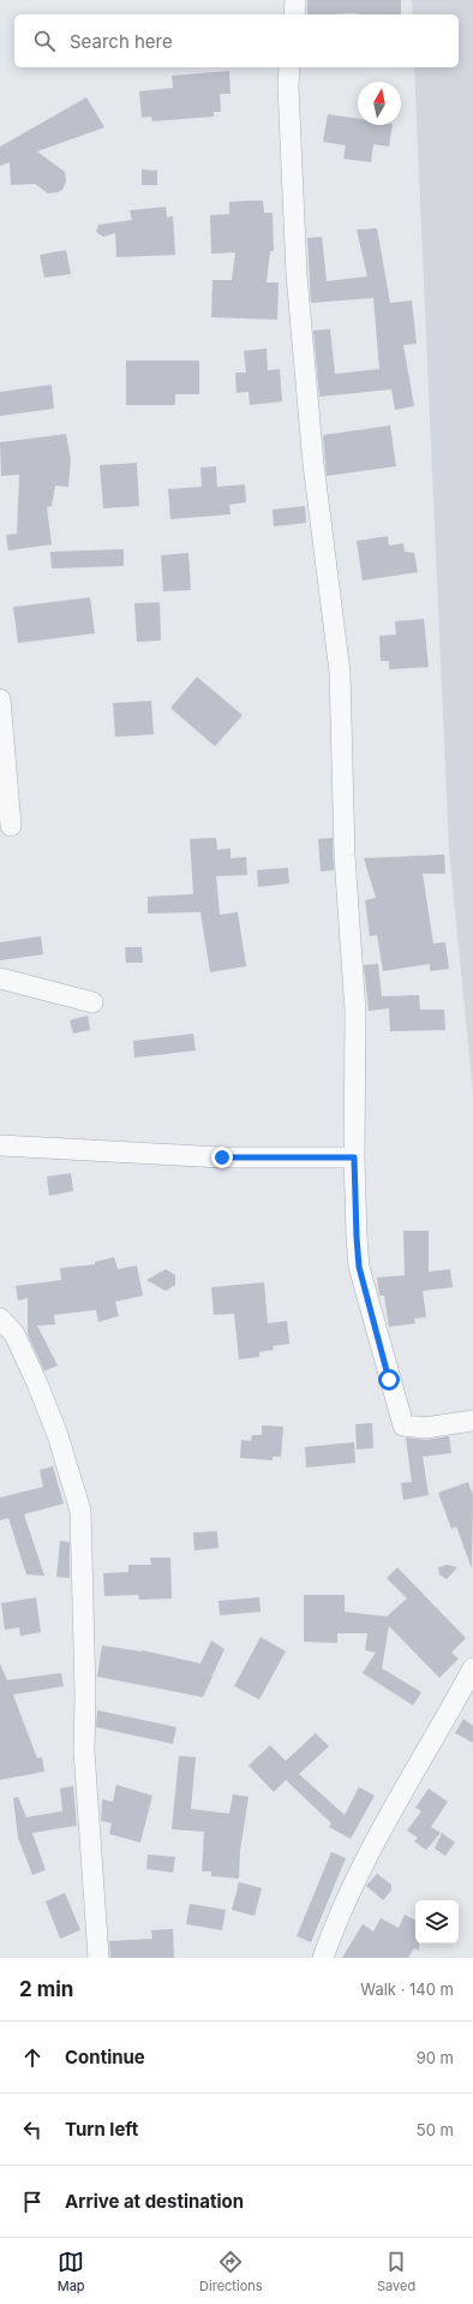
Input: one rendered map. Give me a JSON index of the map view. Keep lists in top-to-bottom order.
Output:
{
  "north": "top",
  "page": {
    "search": "Search here",
    "heading": ["2 min", "Walk · 140 m"],
    "list": [
      ["Continue", "90 m"],
      ["Turn left", "50 m"],
      "Arrive at destination"
    ],
    "nav": ["Map", "Directions", "Saved"]
  }
}
